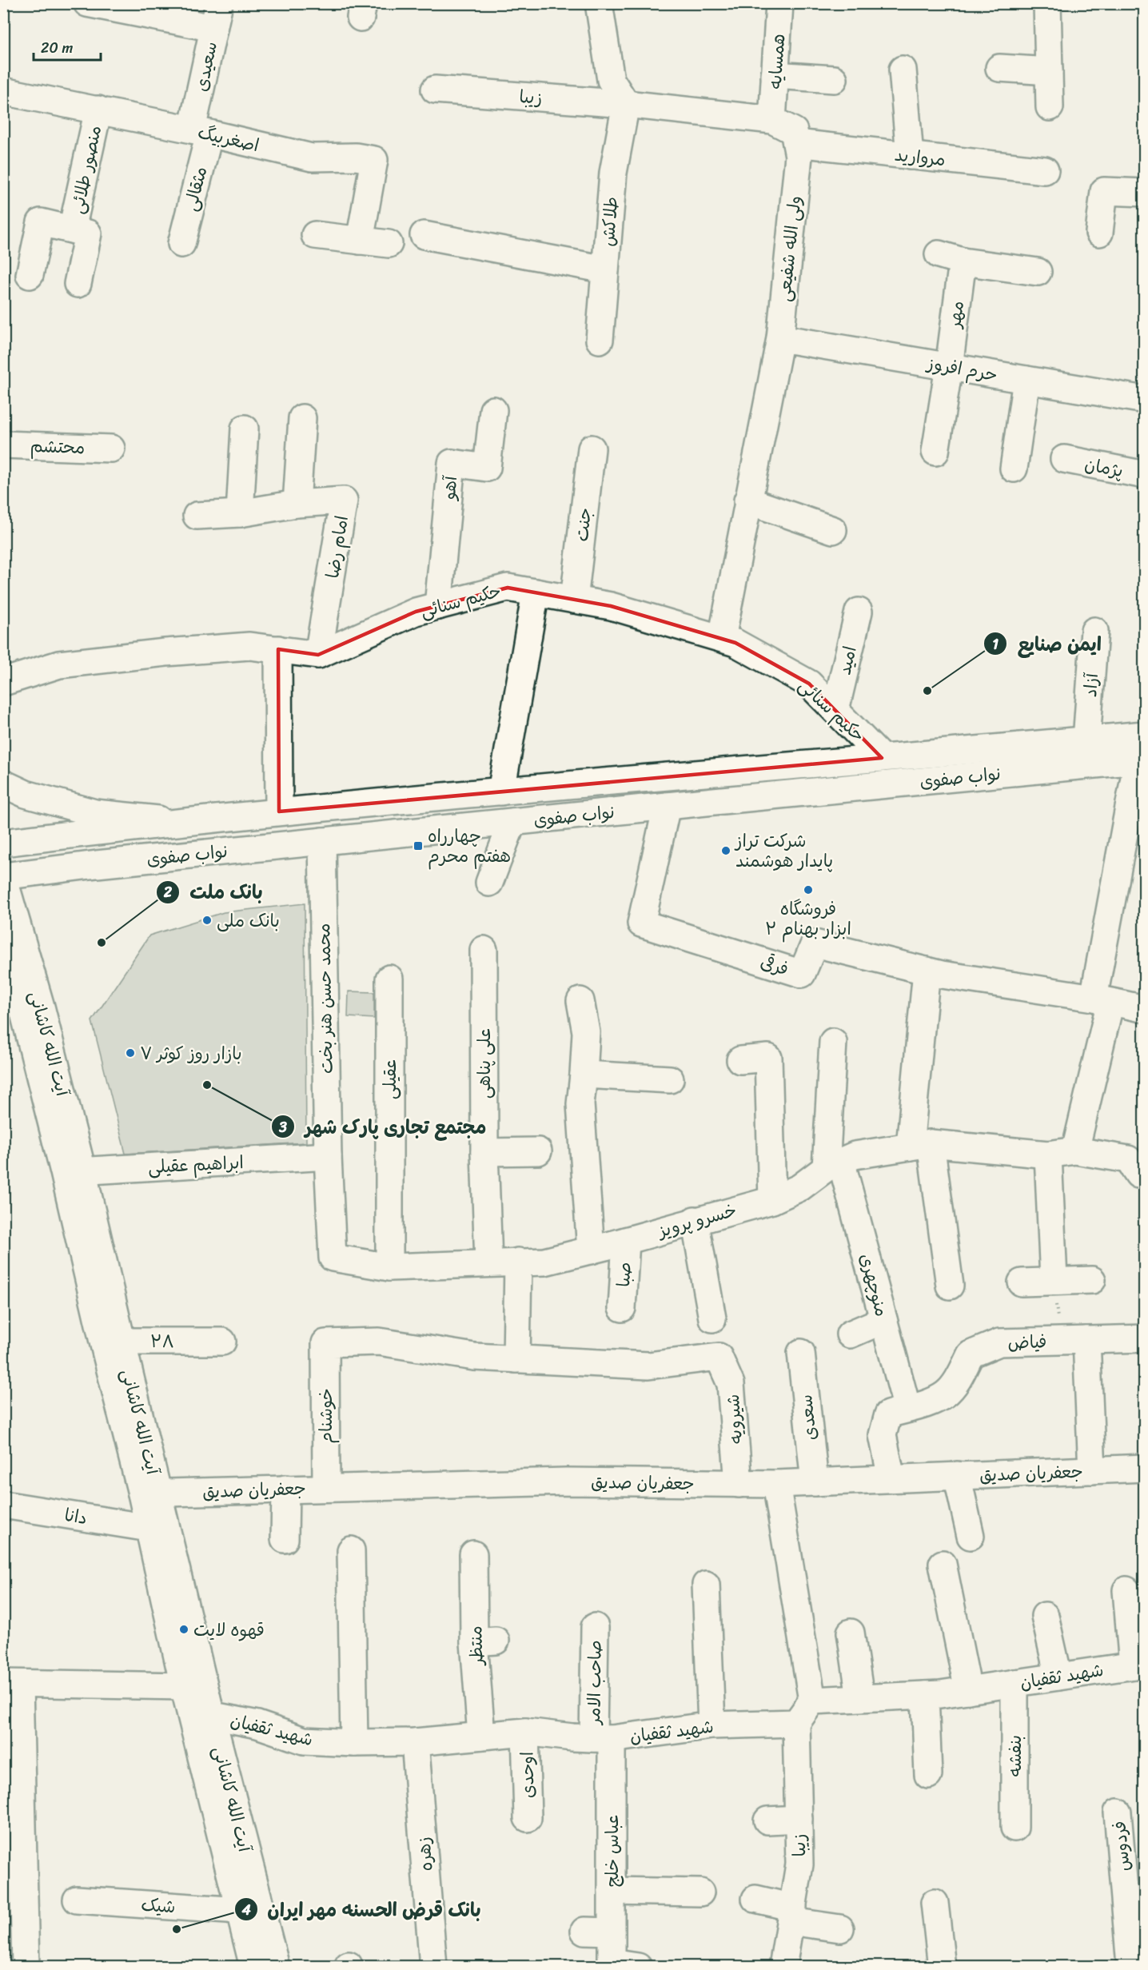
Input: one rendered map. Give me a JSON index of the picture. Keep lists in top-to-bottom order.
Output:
{
  "streets": {
    "street": [
      "همسایه",
      "سعیدی",
      "زیبا",
      "اصغربیگ",
      "مروارید",
      "منصور طلائی",
      "مثقالی",
      "طلاکش",
      "ولی الله شفیعی",
      "مهر",
      "حرم افروز",
      "محتشم",
      "پژمان",
      "آهو",
      "جنت",
      "امام رضا",
      "حکیم سنائی",
      "امید",
      "آزاد",
      "نواب صفوی",
      "فرقی",
      "محمد حسن هنر بخت",
      "آیت الله کاشانی",
      "علی پناهی",
      "عقیلی",
      "ابراهیم عقیلی",
      "خسرو پرویز",
      "صبا",
      "منوچهری",
      "۲۸",
      "فیاض",
      "خوشنام",
      "سعدی",
      "شیرویه",
      "جعفریان صدیق",
      "دانا",
      "منتظر",
      "شهید ثقفیان",
      "صاحب الامر",
      "بنفشه",
      "اوحدی",
      "فردوس",
      "عباس خلج",
      "زهره",
      "شیک"
    ]
  },
  "crossings": [
    ["سعیدی", "اصغربیگ"],
    ["سعیدی", "مثقالی"],
    ["زیبا", "طلاکش"],
    ["زیبا", "شهید ثقفیان"],
    ["اصغربیگ", "منصور طلائی"],
    ["اصغربیگ", "مثقالی"],
    ["مروارید", "ولی الله شفیعی"],
    ["ولی الله شفیعی", "حرم افروز"],
    ["ولی الله شفیعی", "حکیم سنائی"],
    ["مهر", "حرم افروز"],
    ["آهو", "حکیم سنائی"],
    ["جنت", "حکیم سنائی"],
    ["امام رضا", "حکیم سنائی"],
    ["حکیم سنائی", "امید"],
    ["حکیم سنائی", "نواب صفوی"],
    ["آزاد", "نواب صفوی"],
    ["نواب صفوی", "فرقی"],
    ["نواب صفوی", "محمد حسن هنر بخت"],
    ["نواب صفوی", "آیت الله کاشانی"],
    ["محمد حسن هنر بخت", "ابراهیم عقیلی"],
    ["محمد حسن هنر بخت", "خسرو پرویز"],
    ["آیت الله کاشانی", "ابراهیم عقیلی"],
    ["آیت الله کاشانی", "۲۸"],
    ["آیت الله کاشانی", "جعفریان صدیق"],
    ["آیت الله کاشانی", "دانا"],
    ["آیت الله کاشانی", "شهید ثقفیان"],
    ["آیت الله کاشانی", "شیک"],
    ["علی پناهی", "خسرو پرویز"],
    ["عقیلی", "خسرو پرویز"],
    ["ابراهیم عقیلی", "خسرو پرویز"],
    ["خسرو پرویز", "صبا"],
    ["خسرو پرویز", "منوچهری"],
    ["منوچهری", "فیاض"],
    ["فیاض", "جعفریان صدیق"],
    ["خوشنام", "شیرویه"],
    ["خوشنام", "جعفریان صدیق"],
    ["سعدی", "جعفریان صدیق"],
    ["شیرویه", "جعفریان صدیق"],
    ["منتظر", "شهید ثقفیان"],
    ["شهید ثقفیان", "صاحب الامر"],
    ["شهید ثقفیان", "بنفشه"],
    ["شهید ثقفیان", "اوحدی"],
    ["شهید ثقفیان", "عباس خلج"],
    ["شهید ثقفیان", "زهره"],
    ["صاحب الامر", "عباس خلج"]
  ],
  "places": {
    "other": [
      "ایمن صنایع",
      "شرکت تراز پایدار هوشمند",
      "فروشگاه ابزار بهنام ۲",
      "بانک ملی",
      "بانک ملت",
      "بازار روز کوثر ۷",
      "مجتمع تجاری پارک شهر",
      "قهوه لایت",
      "بانک قرض الحسنه مهر ایران"
    ],
    "transit": ["چهارراه هفتم محرم"]
  },
  "scale_bar": "20 m"
}
